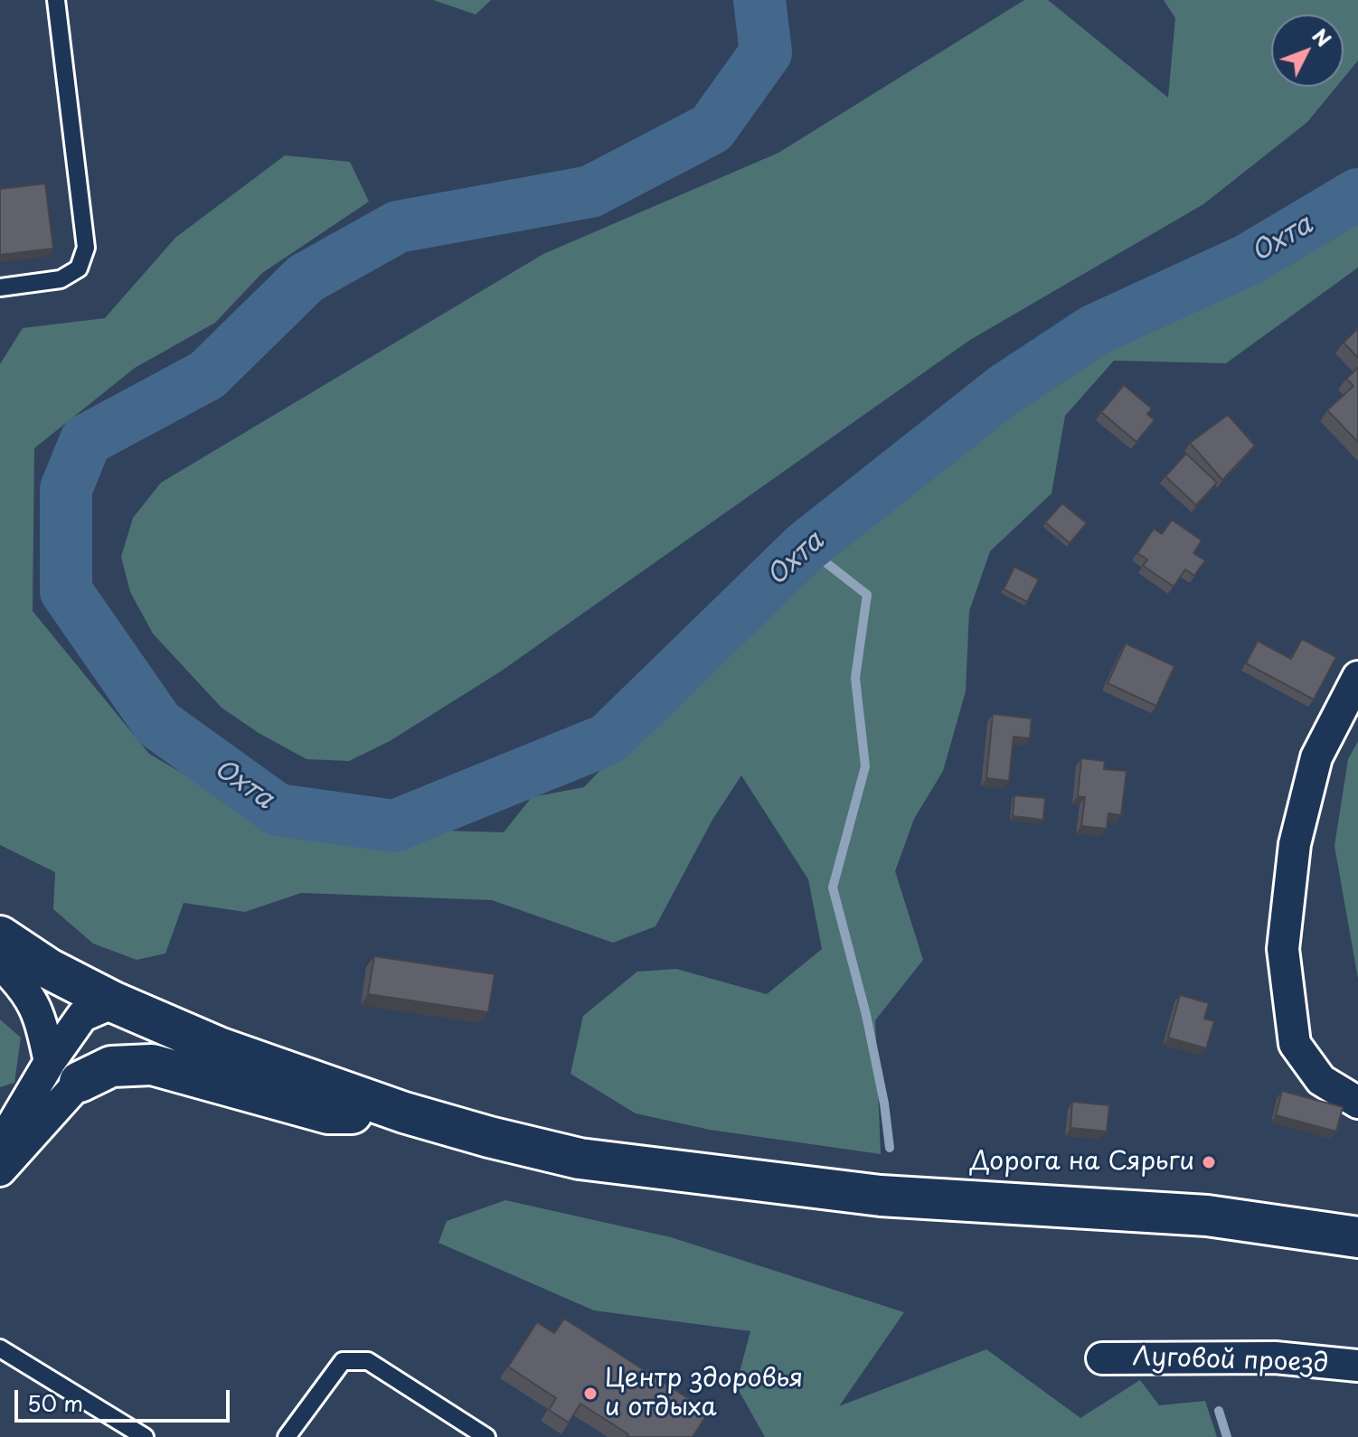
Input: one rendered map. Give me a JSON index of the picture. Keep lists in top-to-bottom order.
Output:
{
  "streets": {
    "street": ["Луговой проезд"]
  },
  "water": ["Охта"],
  "places": ["Дорога на Сярьги", "Центр здоровья и отдыха"],
  "scale_bar": "50 m",
  "north": "top right"
}
